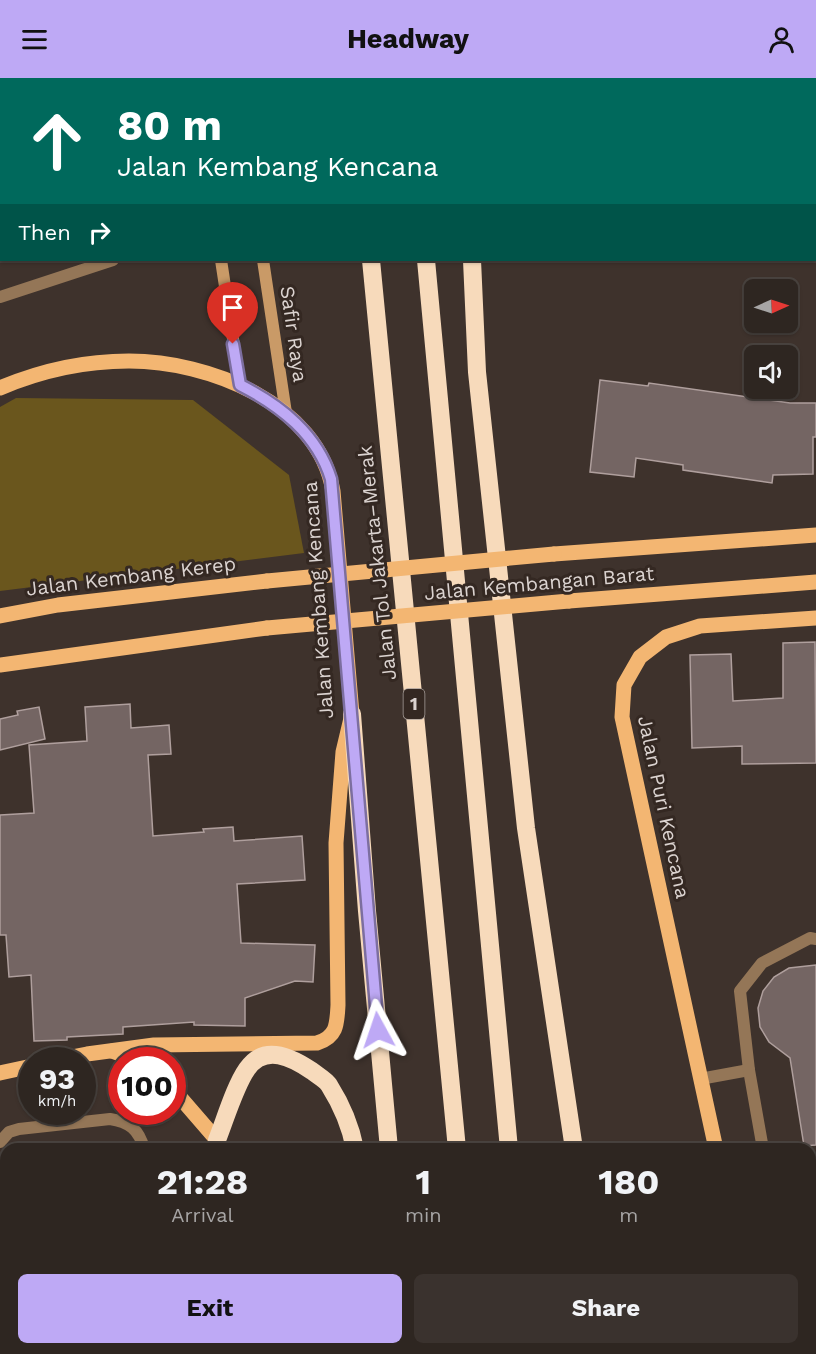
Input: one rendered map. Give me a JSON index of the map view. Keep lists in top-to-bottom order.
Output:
{
  "streets": {
    "highway": ["Jalan Tol Jakarta–Merak", "1"],
    "main road": [
      "Jalan Kembang Kerep",
      "Jalan Kembangan Barat",
      "Jalan Kembang Kencana",
      "Jalan Puri Kencana"
    ],
    "street": ["Safir Raya"]
  },
  "crossings": [
    ["Safir Raya", "Jalan Kembang Kencana"],
    ["Jalan Kembang Kerep", "Jalan Kembangan Barat"]
  ],
  "north": "right",
  "page": {
    "header": "Headway",
    "turn": ["80 m", "Jalan Kembang Kencana"],
    "then": "Then",
    "speed": "93 km/h",
    "limit": "100",
    "eta": [
      "21:28",
      "Arrival",
      "1",
      "min",
      "180",
      "m"
    ],
    "buttons": ["Exit", "Share"]
  }
}
